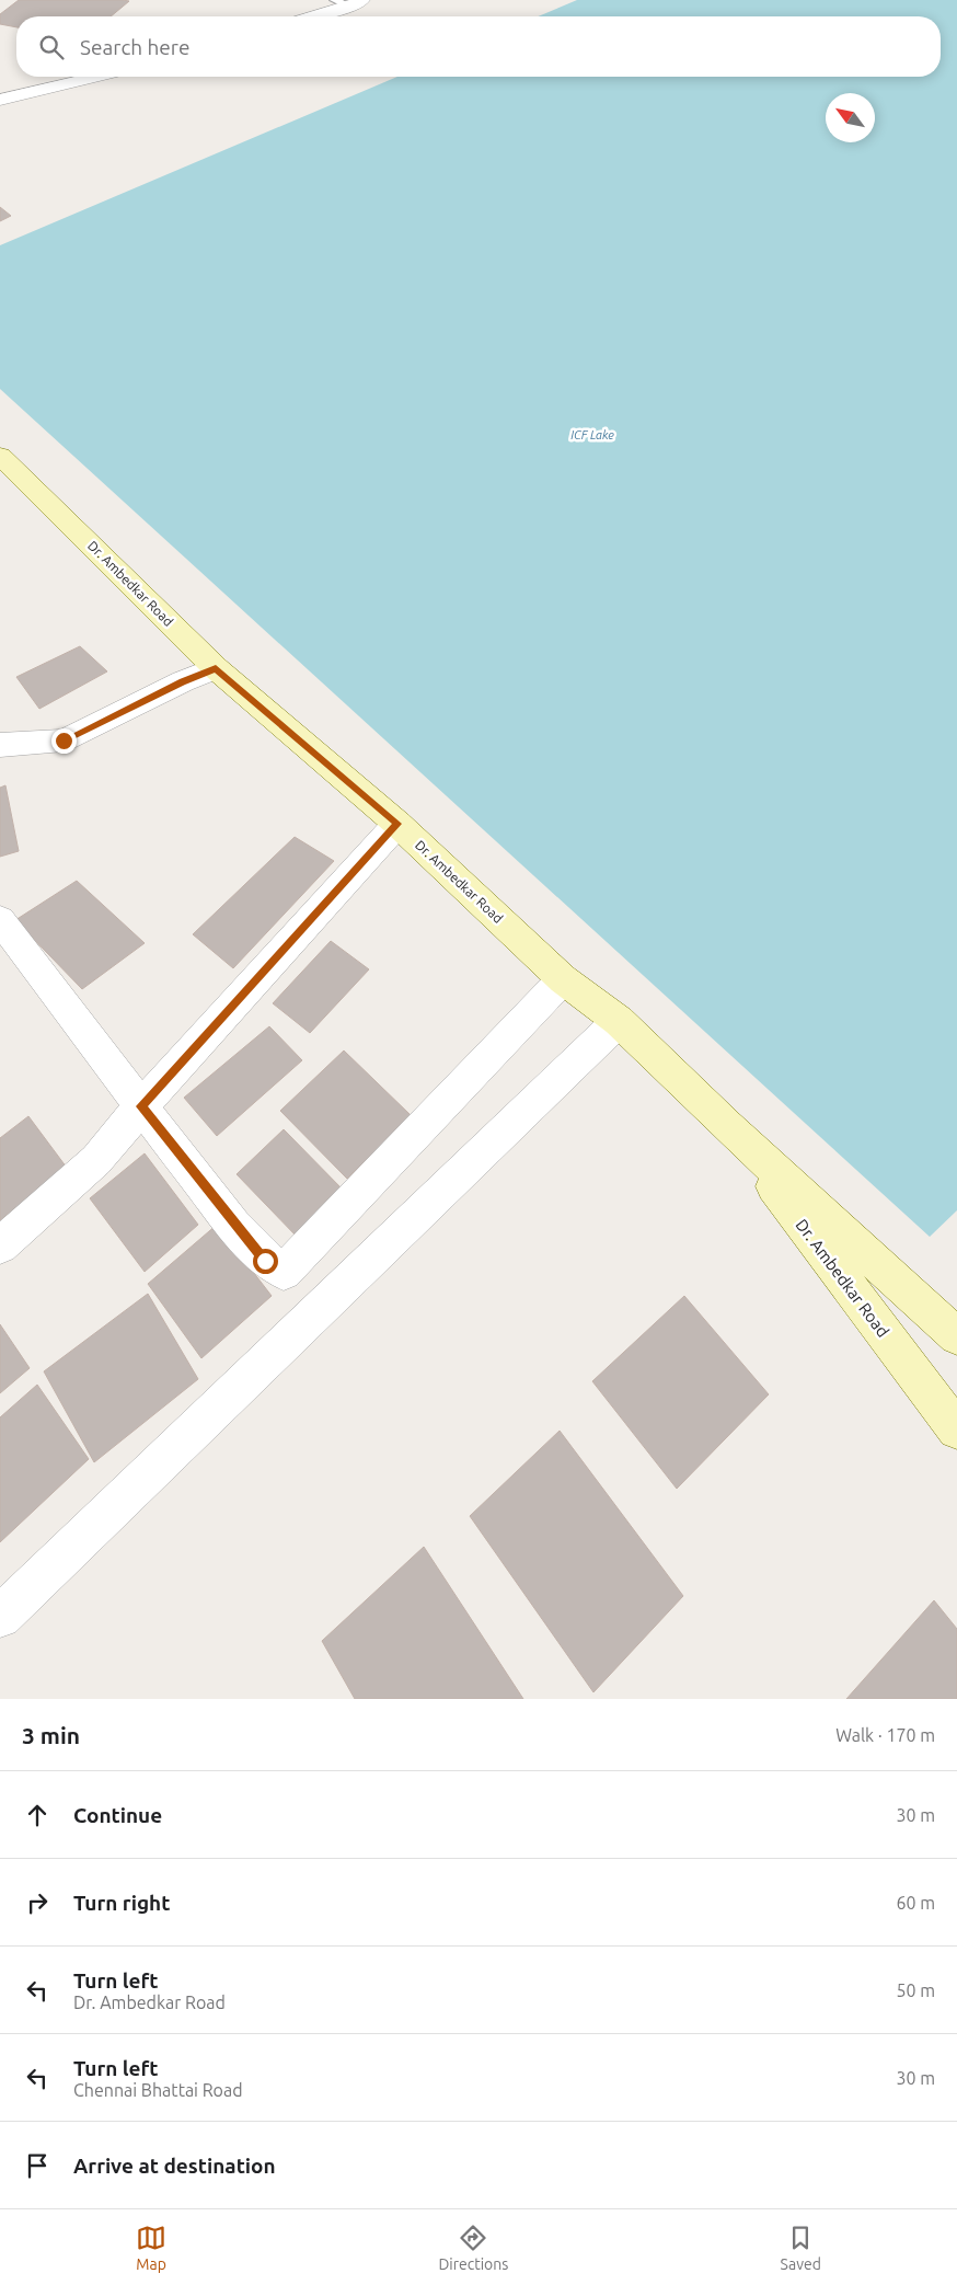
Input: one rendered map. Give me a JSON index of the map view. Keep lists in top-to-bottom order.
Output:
{
  "streets": {
    "main road": ["Dr. Ambedkar Road"]
  },
  "water": ["ICF Lake"],
  "north": "top left",
  "page": {
    "search": "Search here",
    "heading": ["3 min", "Walk · 170 m"],
    "list": [
      ["Continue", "30 m"],
      ["Turn right", "60 m"],
      ["Turn left", "Dr. Ambedkar Road", "50 m"],
      ["Turn left", "Chennai Bhattai Road", "30 m"],
      "Arrive at destination"
    ],
    "nav": ["Map", "Directions", "Saved"]
  }
}
